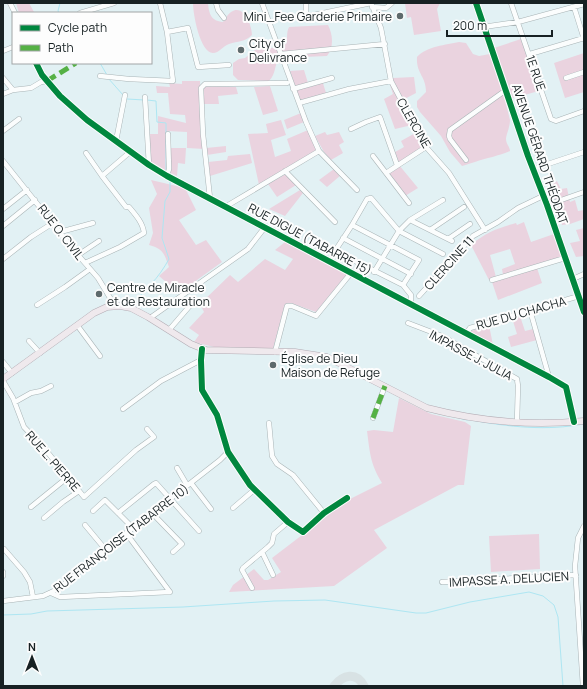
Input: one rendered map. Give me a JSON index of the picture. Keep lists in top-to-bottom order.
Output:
{
  "streets": {
    "street": [
      "1E RUE",
      "CLERCINE",
      "AVENUE GÉRARD THÉODAT",
      "RUE O. CIVIL",
      "RUE DIGUE (TABARRE 15)",
      "CLERCINE 11",
      "RUE DU CHACHA",
      "IMPASSE J. JULIA",
      "RUE L. PIERRE",
      "RUE FRANÇOISE (TABARRE 10)",
      "IMPASSE A. DELUCIEN"
    ]
  },
  "crossings": [
    ["CLERCINE", "CLERCINE 11"],
    ["AVENUE GÉRARD THÉODAT", "CLERCINE 11"],
    ["AVENUE GÉRARD THÉODAT", "RUE DU CHACHA"],
    ["RUE DIGUE (TABARRE 15)", "RUE DU CHACHA"]
  ],
  "places": [
    "Mini_Fee Garderie Primaire",
    "City of Delivrance",
    "Centre de Miracle et de Restauration",
    "Église de Dieu Maison de Refuge"
  ],
  "legend": ["Cycle path", "Path"],
  "scale_bar": "200 m",
  "north": "top"
}
